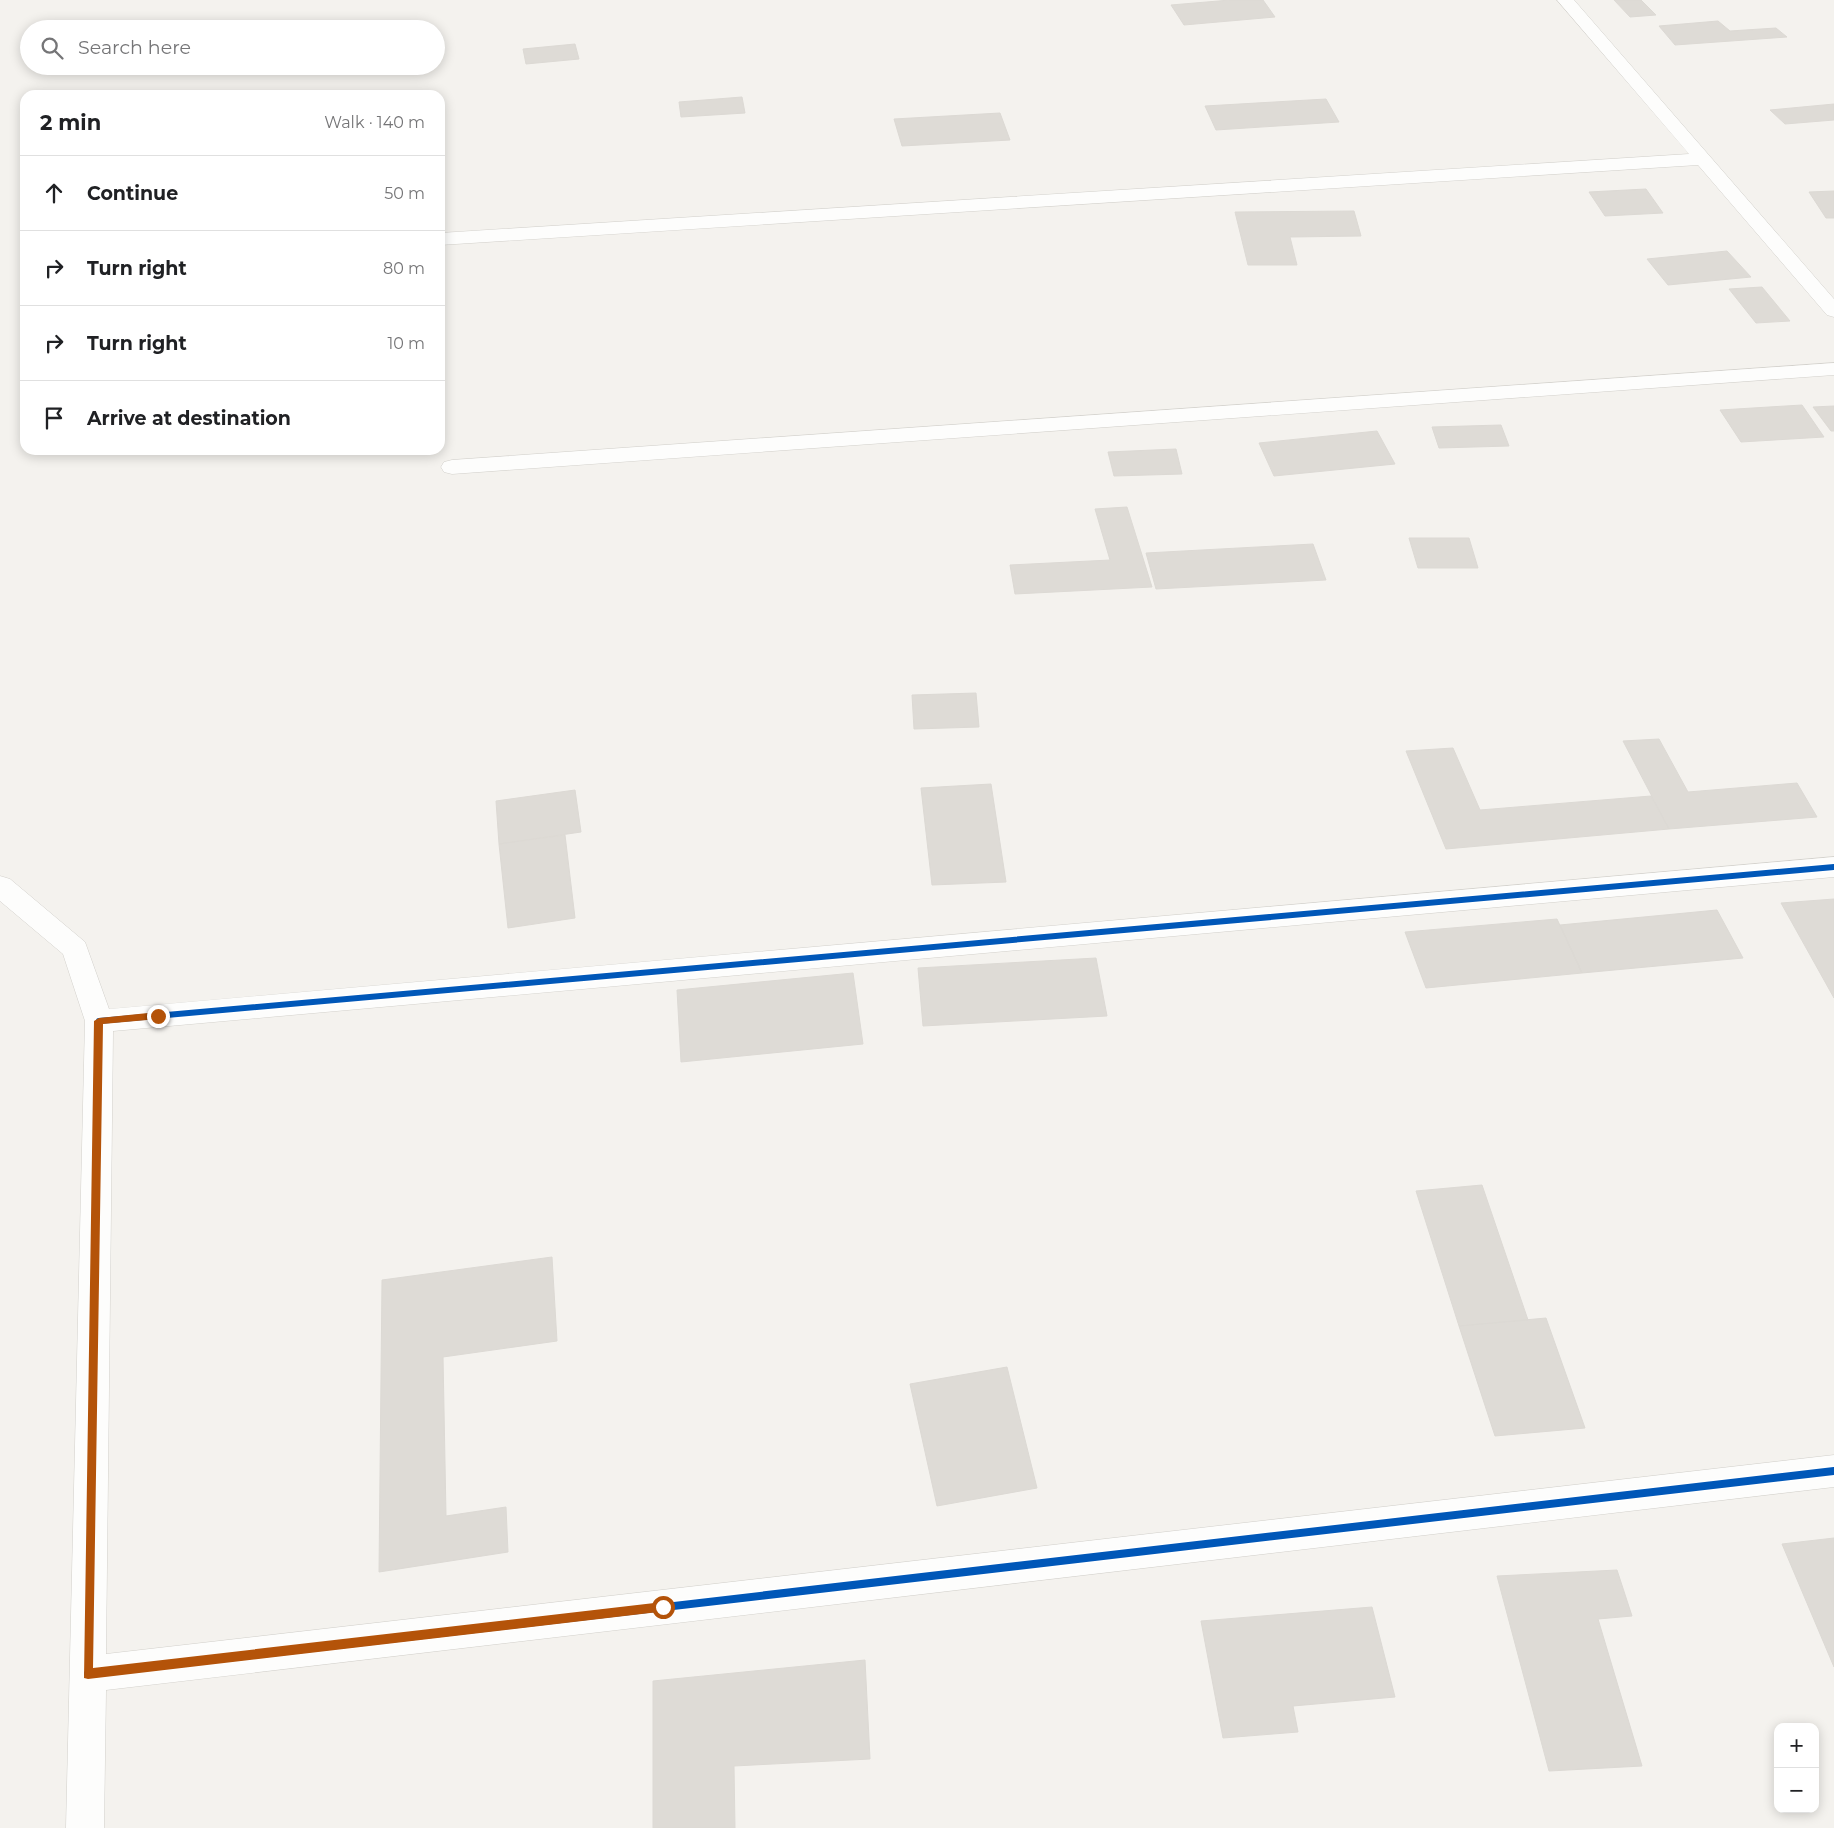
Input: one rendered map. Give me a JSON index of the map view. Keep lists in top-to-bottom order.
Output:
{
  "page": {
    "search": "Search here",
    "heading": ["2 min", "Walk · 140 m"],
    "list": [
      ["Continue", "50 m"],
      ["Turn right", "80 m"],
      ["Turn right", "10 m"],
      "Arrive at destination"
    ],
    "map_buttons": ["+", "−"]
  }
}
